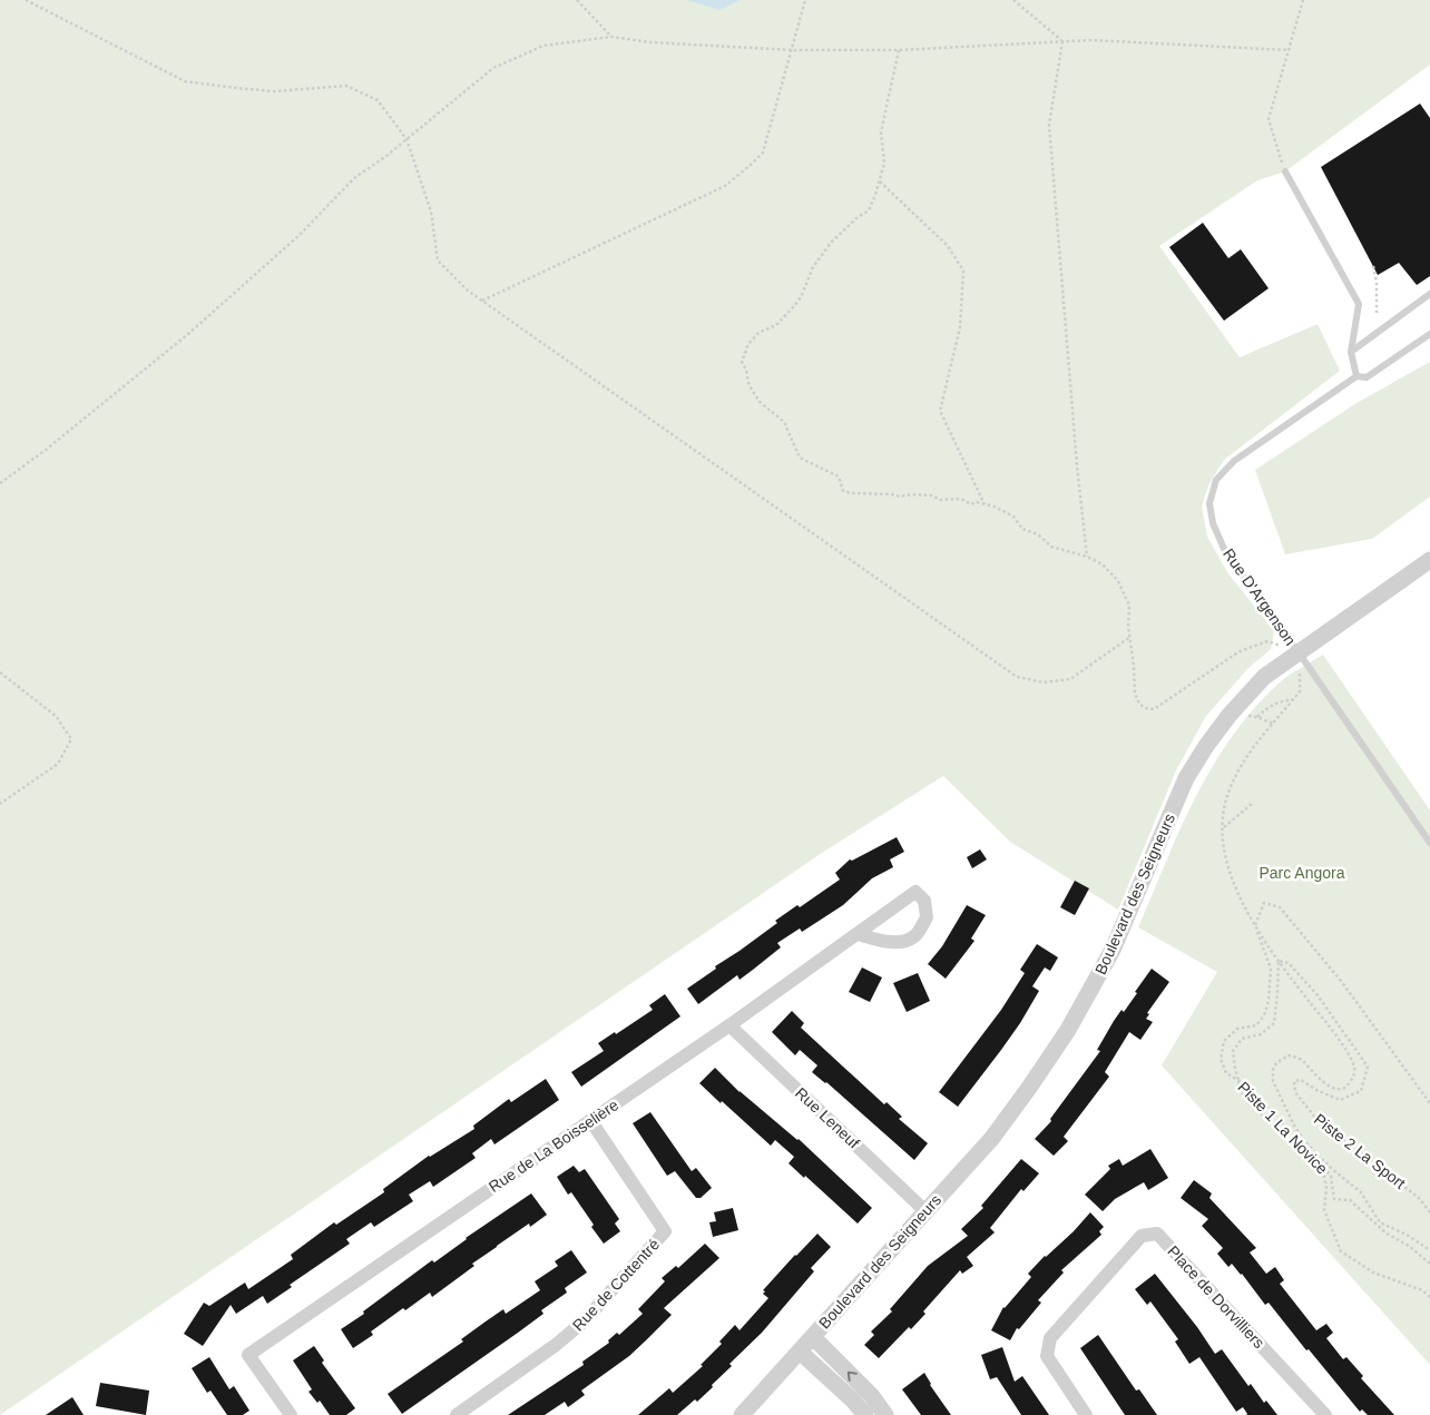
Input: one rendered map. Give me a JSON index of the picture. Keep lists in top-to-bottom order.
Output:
{
  "streets": {
    "street": [
      "Boulevard des Seigneurs",
      "Rue Leneuf",
      "Rue de La Boisselière",
      "Rue de Cottentré",
      "Place de Dorvilliers"
    ],
    "lane": ["Rue D'Argenson"],
    "path": ["Piste 1 La Novice", "Piste 2 La Sport"]
  },
  "crossings": [
    ["Rue D'Argenson", "Boulevard des Seigneurs"],
    ["Boulevard des Seigneurs", "Rue Leneuf"],
    ["Rue Leneuf", "Rue de La Boisselière"],
    ["Rue de La Boisselière", "Rue de Cottentré"]
  ],
  "parks": ["Parc Angora"]
}
